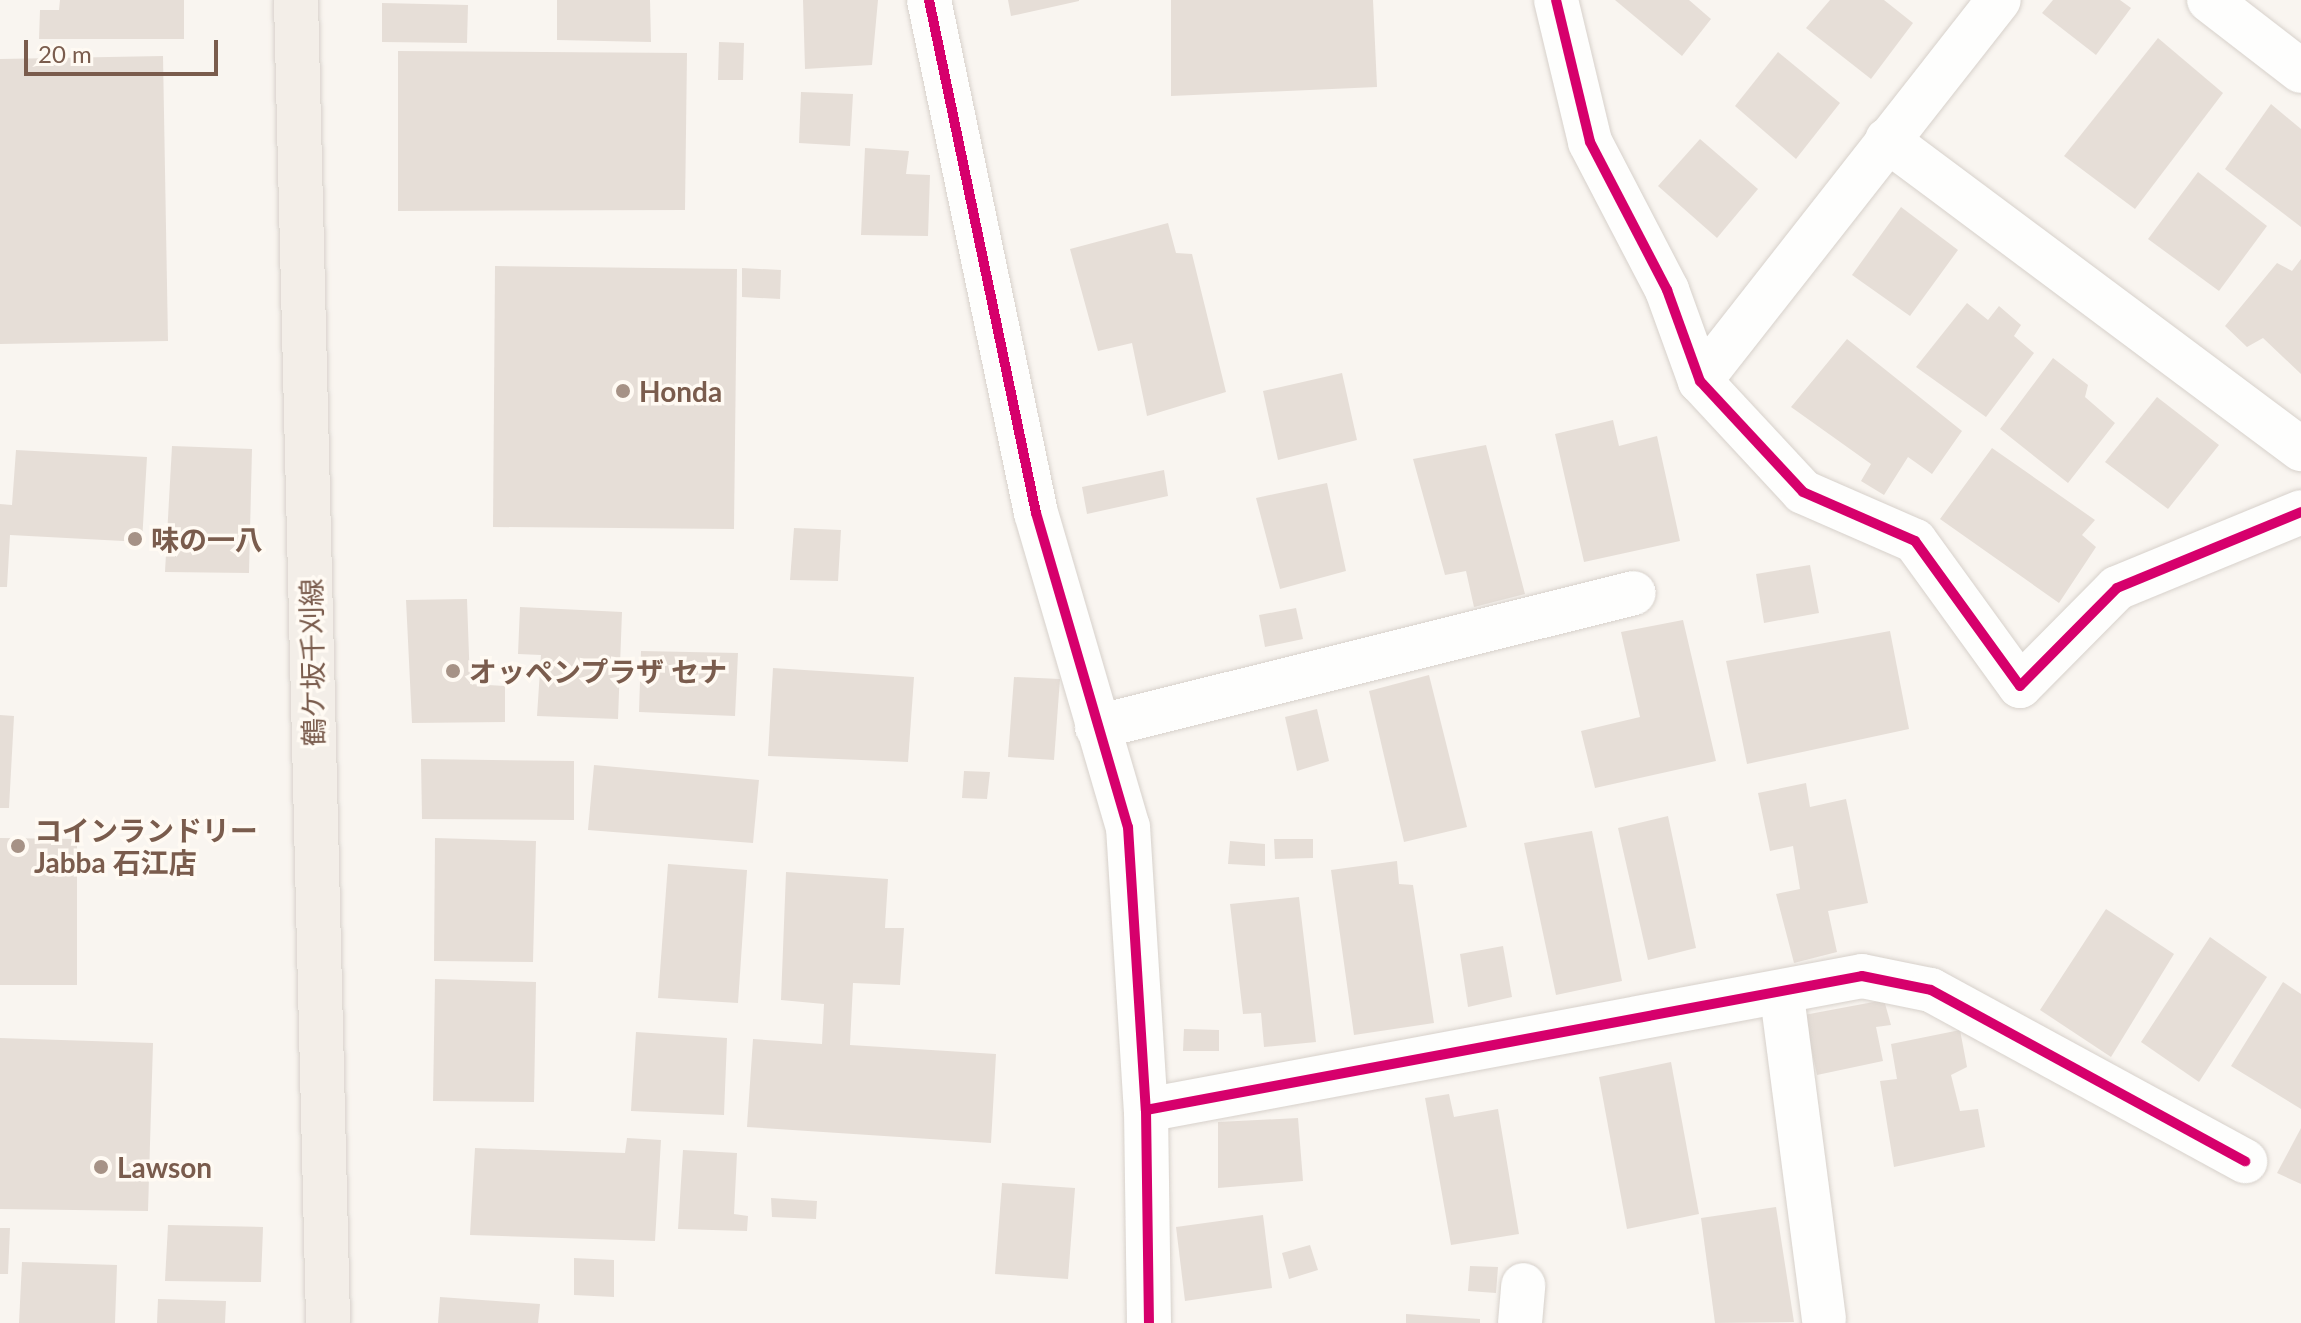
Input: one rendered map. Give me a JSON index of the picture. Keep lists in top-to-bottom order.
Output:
{
  "streets": {
    "main road": ["鶴ケ坂千刈線"]
  },
  "places": [
    "Honda",
    "味の一八",
    "オッペンプラザ セナ",
    "コインランドリー Jabba 石江店",
    "Lawson"
  ],
  "scale_bar": "20 m"
}
